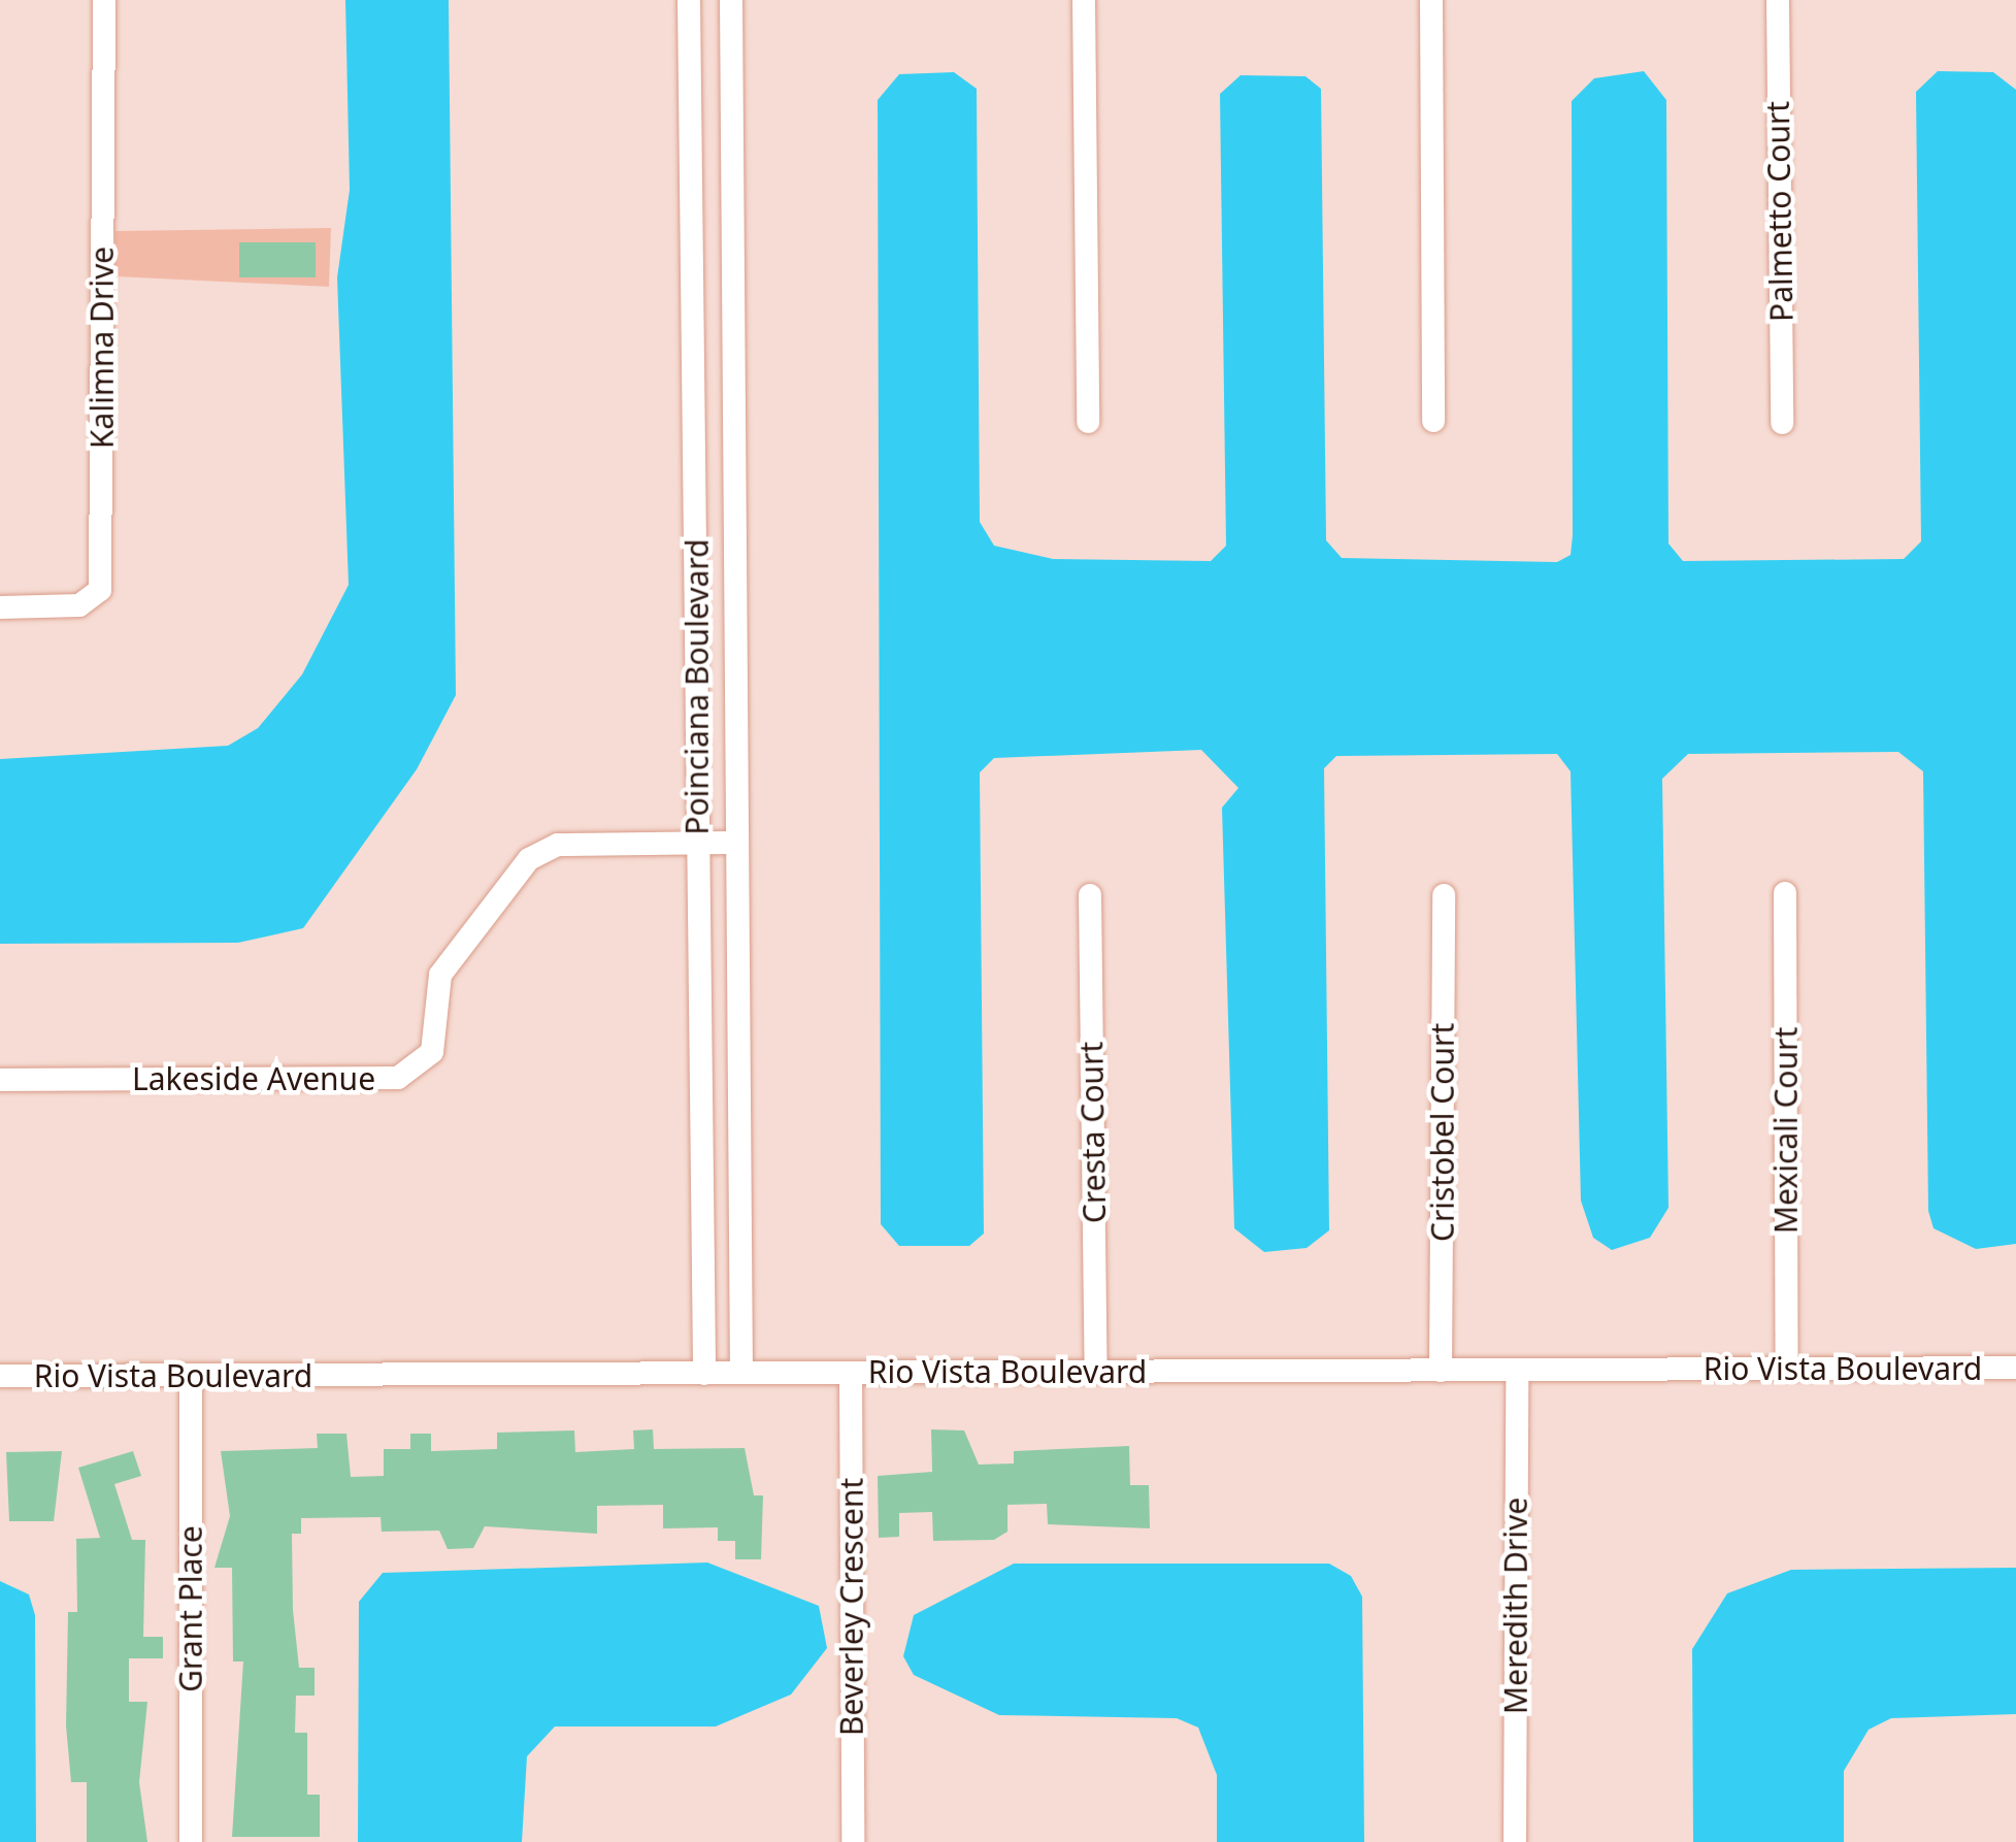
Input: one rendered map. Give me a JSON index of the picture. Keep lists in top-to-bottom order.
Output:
{
  "streets": {
    "street": [
      "Palmetto Court",
      "Kalimna Drive",
      "Poinciana Boulevard",
      "Lakeside Avenue",
      "Mexicali Court",
      "Cresta Court",
      "Cristobel Court",
      "Rio Vista Boulevard",
      "Meredith Drive",
      "Beverley Crescent",
      "Grant Place"
    ]
  },
  "crossings": [
    ["Poinciana Boulevard", "Lakeside Avenue"],
    ["Poinciana Boulevard", "Rio Vista Boulevard"],
    ["Mexicali Court", "Rio Vista Boulevard"],
    ["Cresta Court", "Rio Vista Boulevard"],
    ["Cristobel Court", "Rio Vista Boulevard"],
    ["Rio Vista Boulevard", "Meredith Drive"],
    ["Rio Vista Boulevard", "Beverley Crescent"],
    ["Rio Vista Boulevard", "Grant Place"]
  ]
}
